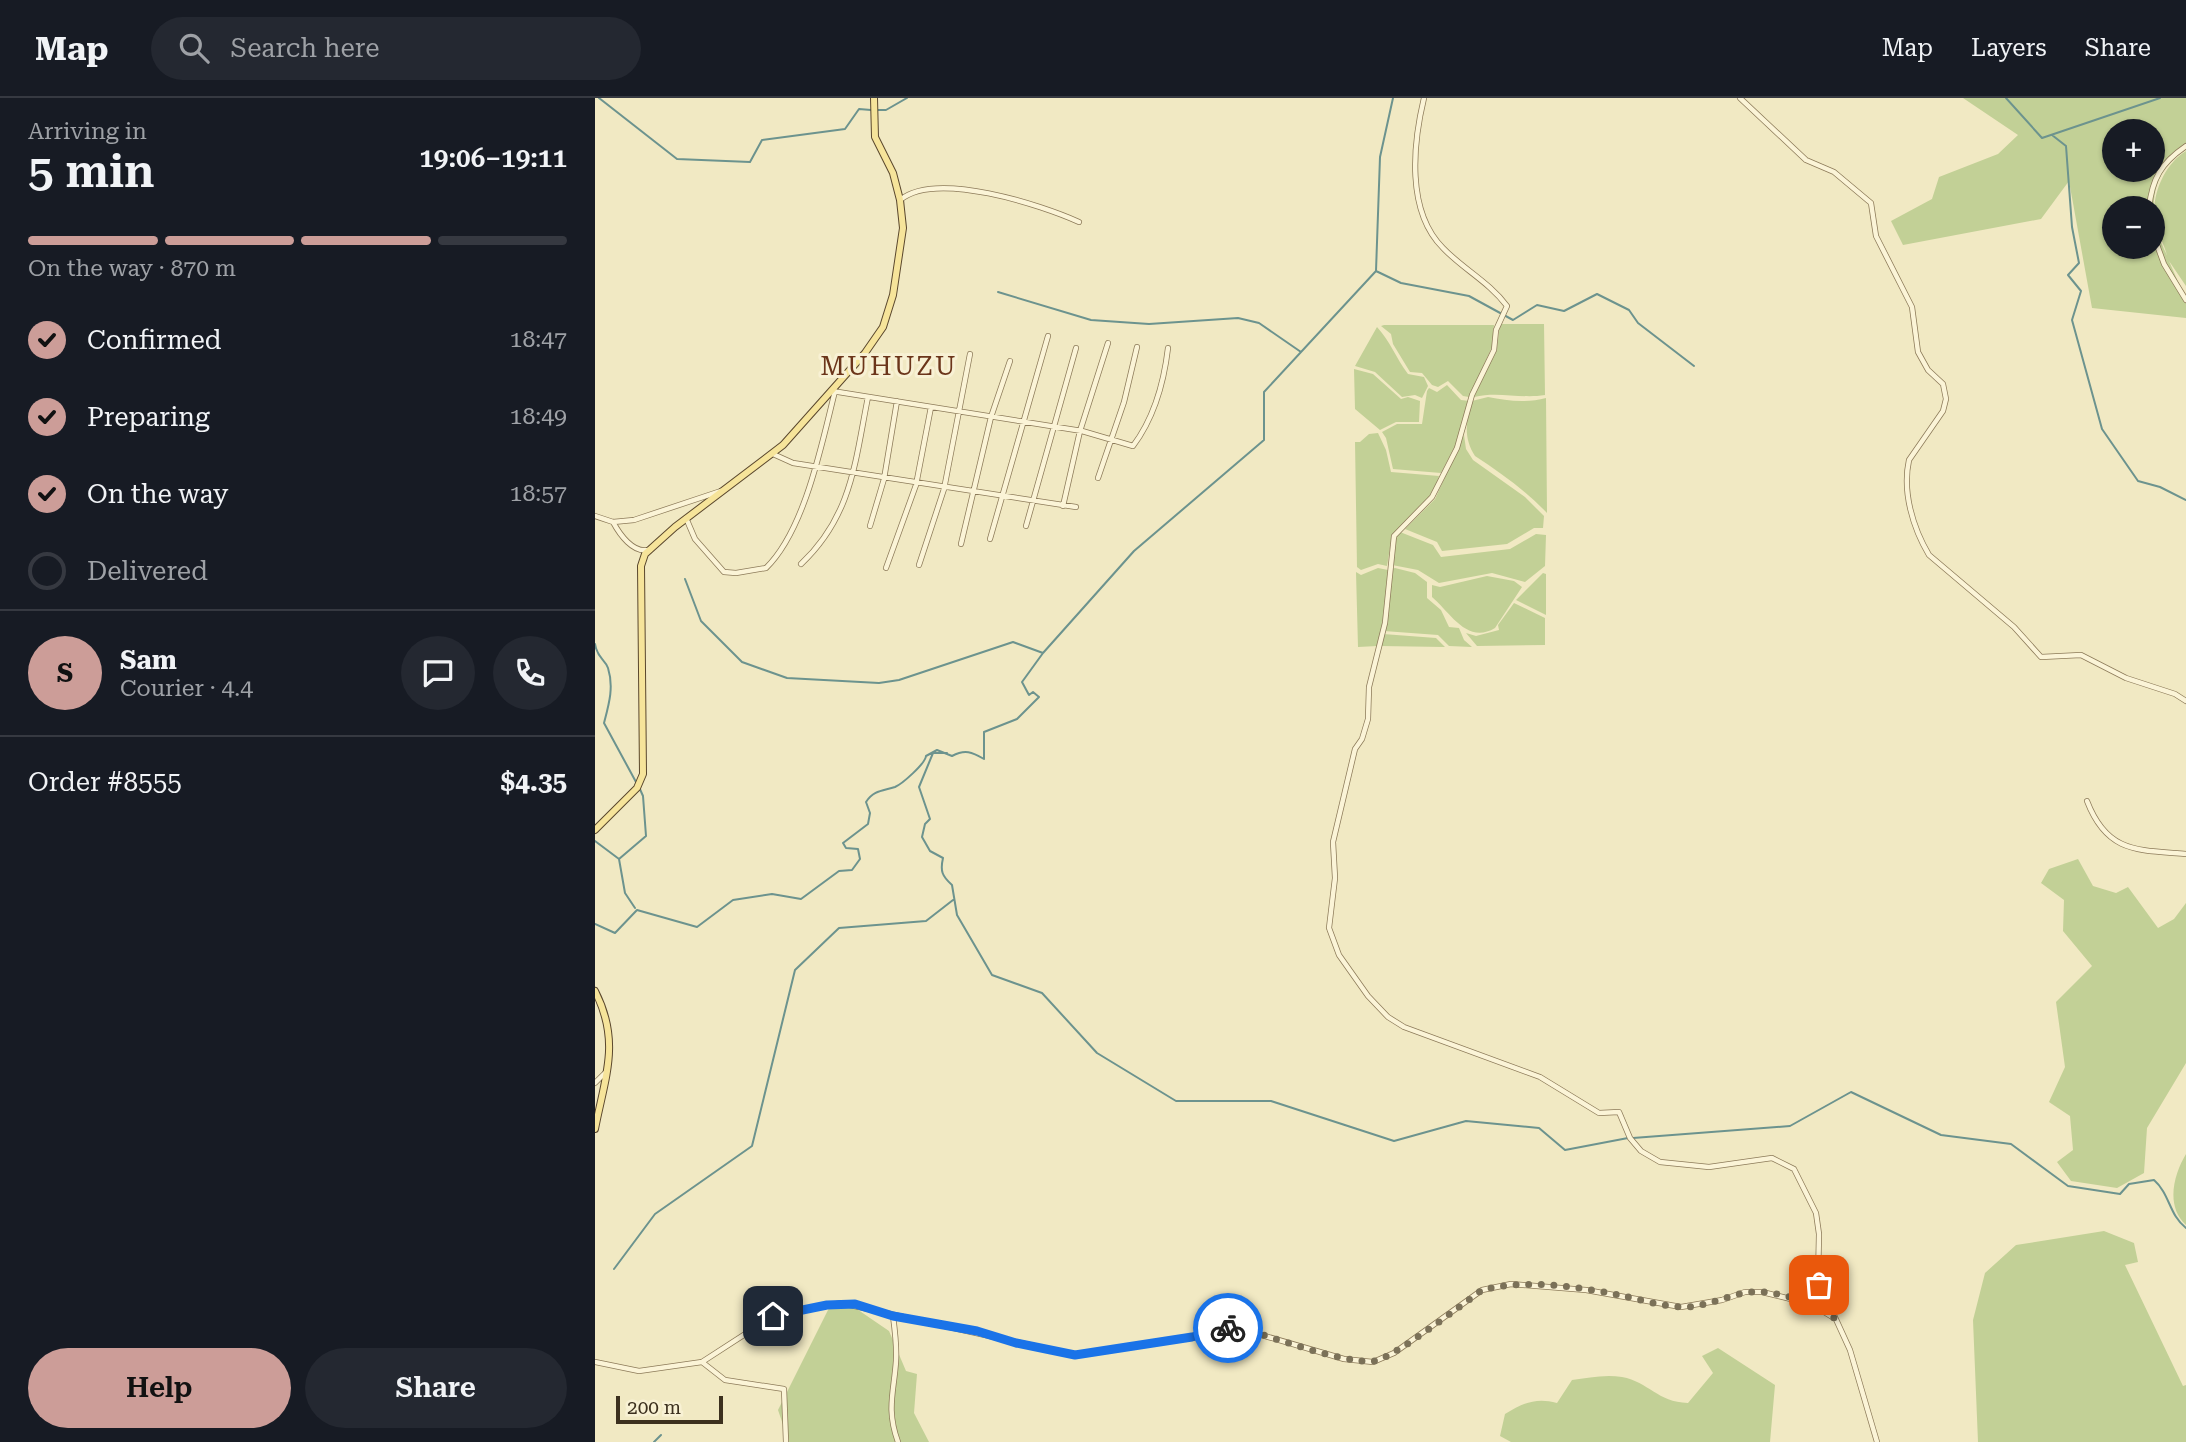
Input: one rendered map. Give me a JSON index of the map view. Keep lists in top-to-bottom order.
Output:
{
  "districts": ["MUHUZU"],
  "scale_bar": "200 m",
  "page": {
    "header": "Map",
    "search": "Search here",
    "nav": ["Map", "Layers", "Share"],
    "heading": ["5 min", "Arriving in", "19:06–19:11"],
    "panel": [
      "Sam",
      "Courier · 4.4",
      "Order #8555",
      "$4.35"
    ],
    "map_buttons": ["+", "−"],
    "bar": "On the way · 870 m",
    "list": [
      ["Confirmed", "18:47"],
      ["Preparing", "18:49"],
      ["On the way", "18:57"],
      "Delivered"
    ],
    "round": "S",
    "buttons": ["Help", "Share"],
    "scale": "200 m"
  }
}
